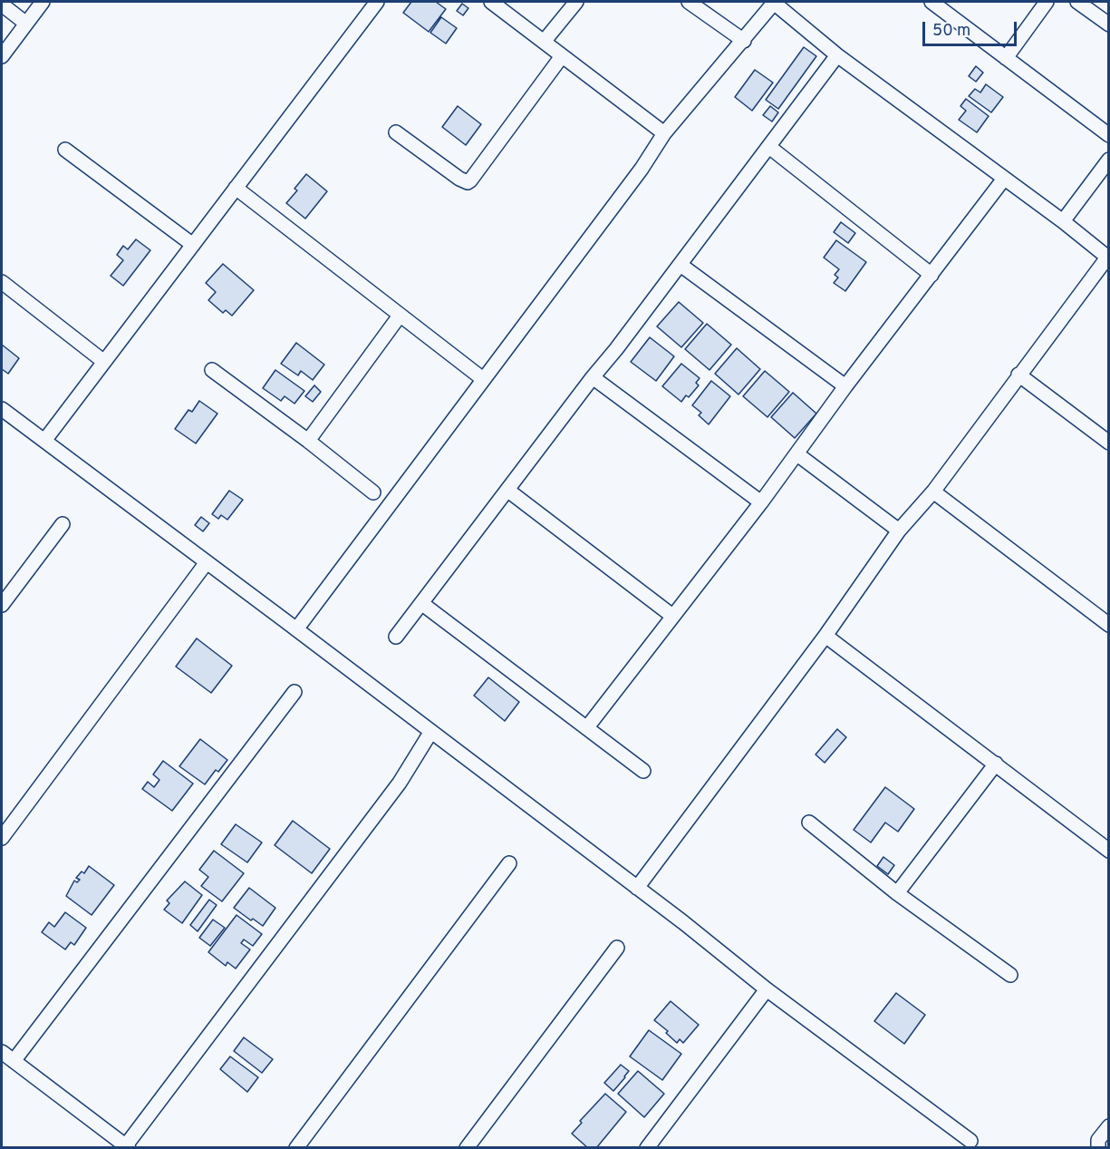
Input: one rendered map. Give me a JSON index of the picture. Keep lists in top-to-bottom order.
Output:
{
  "scale_bar": "50 m"
}
